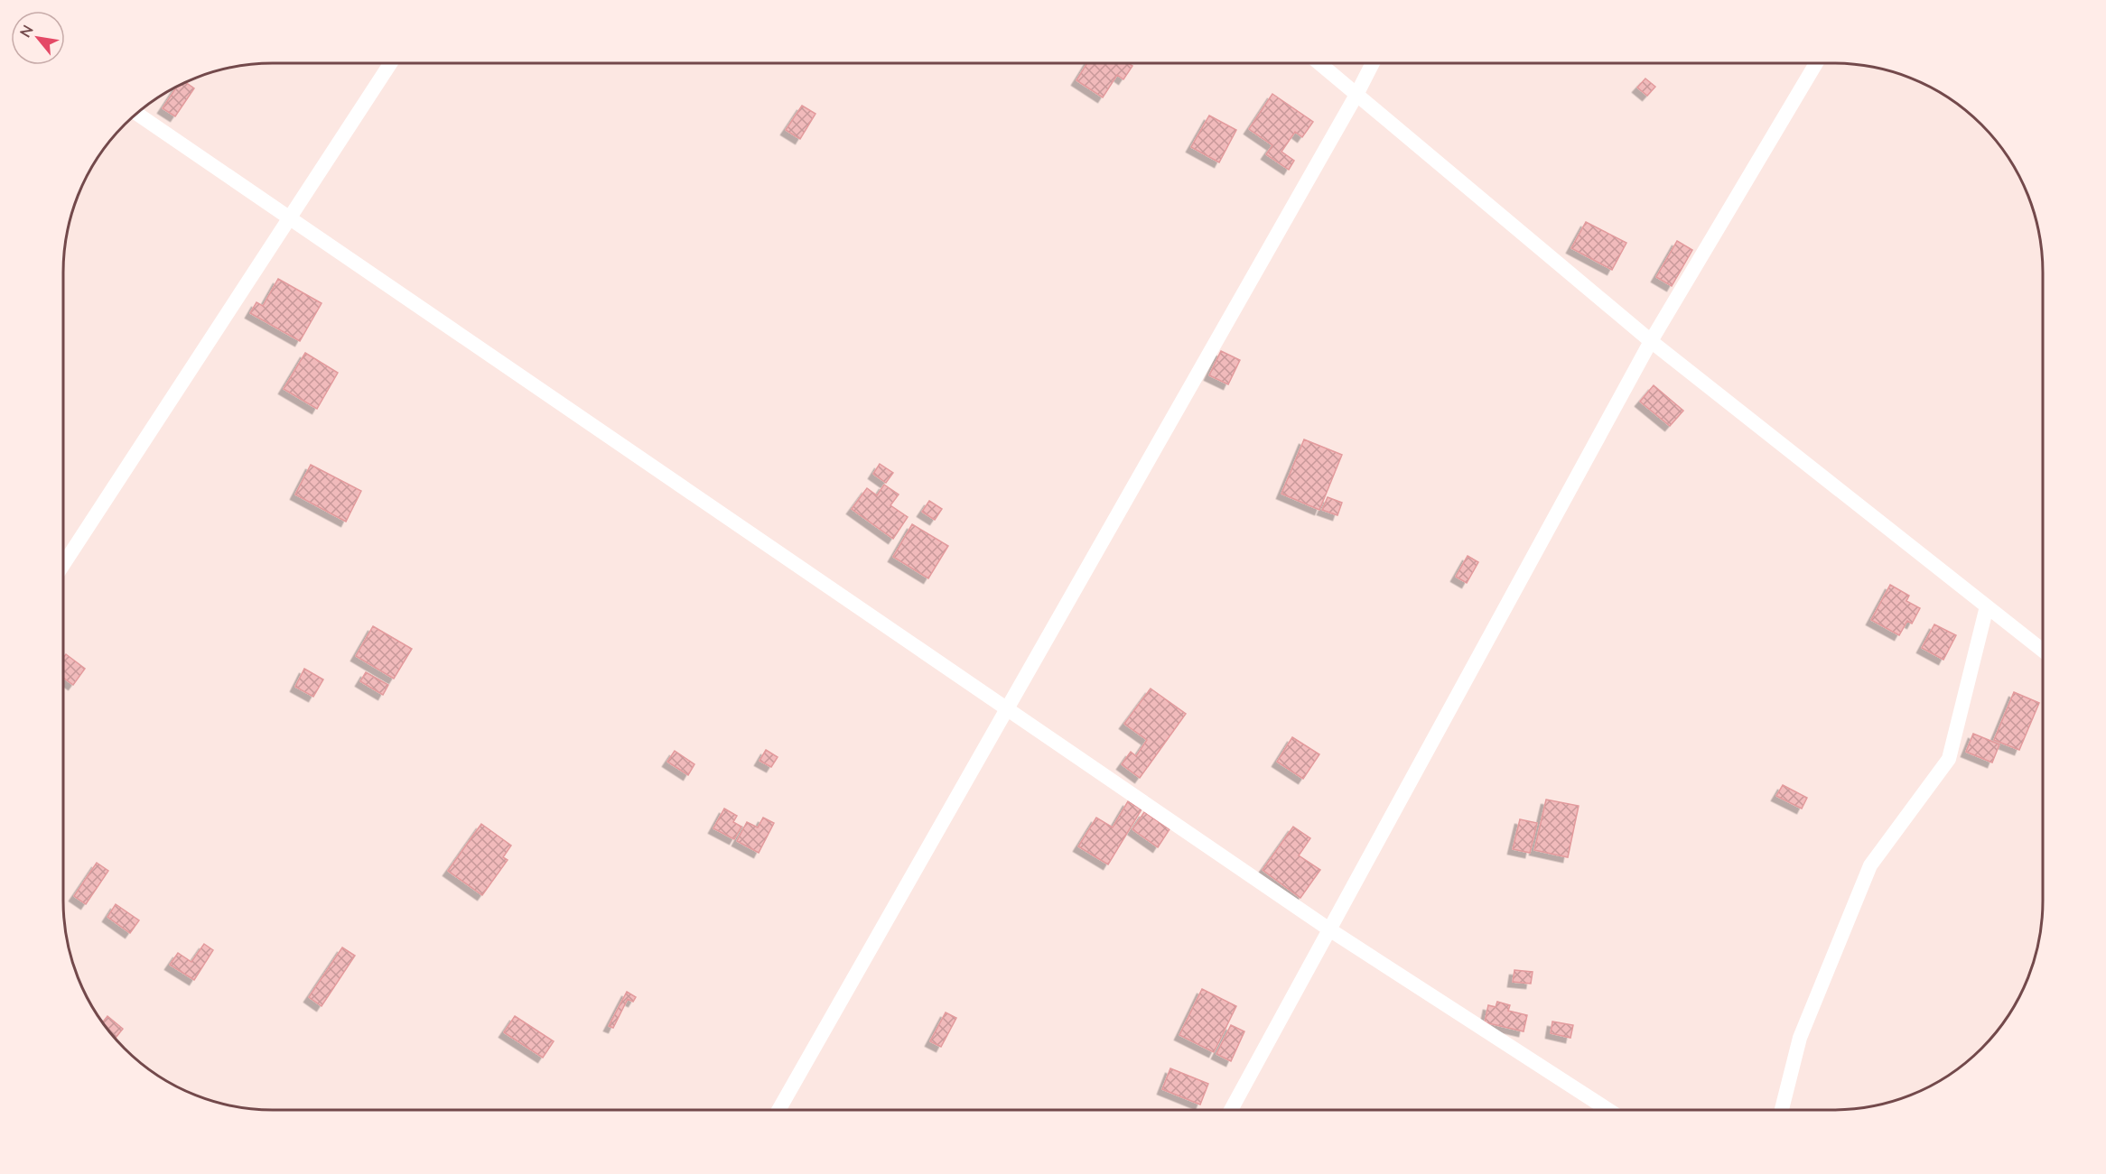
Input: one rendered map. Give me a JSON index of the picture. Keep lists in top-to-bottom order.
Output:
{
  "north": "top left"
}
